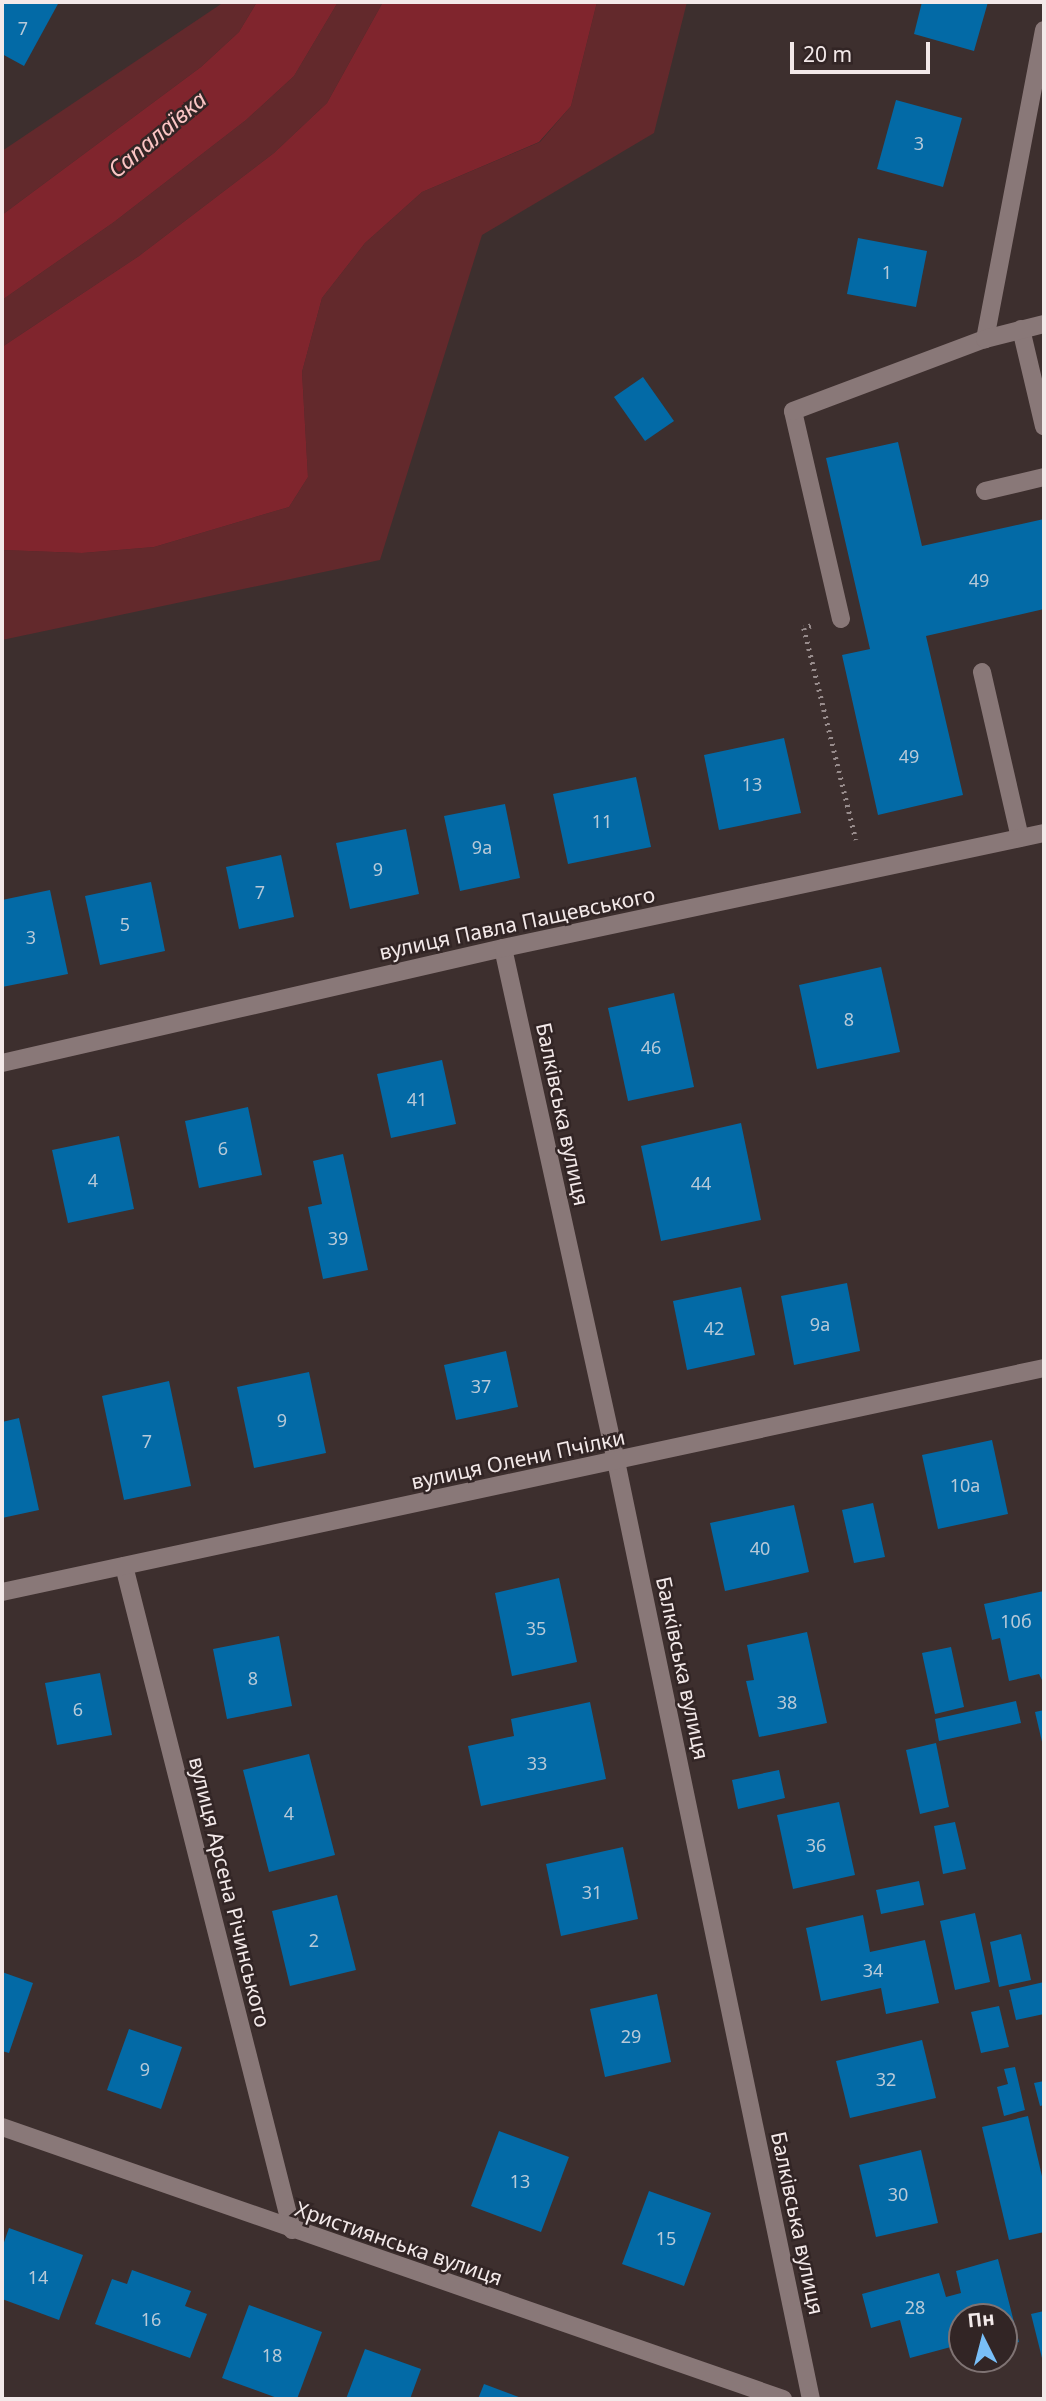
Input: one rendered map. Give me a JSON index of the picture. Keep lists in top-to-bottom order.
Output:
{
  "streets": {
    "street": [
      "вулиця Павла Пащевського",
      "Балківська вулиця",
      "вулиця Олени Пчілки",
      "вулиця Арсена Річинського",
      "Християнська вулиця"
    ]
  },
  "crossings": [
    ["вулиця Павла Пащевського", "Балківська вулиця"],
    ["Балківська вулиця", "вулиця Олени Пчілки"],
    ["вулиця Олени Пчілки", "вулиця Арсена Річинського"],
    ["вулиця Арсена Річинського", "Християнська вулиця"]
  ],
  "water": ["Сапалаївка"],
  "house_numbers": [
    "7",
    "3",
    "1",
    "49",
    "49",
    "13",
    "11",
    "9а",
    "9",
    "7",
    "5",
    "3",
    "8",
    "46",
    "41",
    "6",
    "4",
    "44",
    "39",
    "9а",
    "42",
    "37",
    "9",
    "7",
    "10а",
    "40",
    "10б",
    "35",
    "8",
    "38",
    "6",
    "33",
    "4",
    "36",
    "31",
    "2",
    "34",
    "29",
    "9",
    "32",
    "13",
    "30",
    "15",
    "14",
    "28",
    "16",
    "18"
  ],
  "scale_bar": "20 m",
  "north": "top"
}
